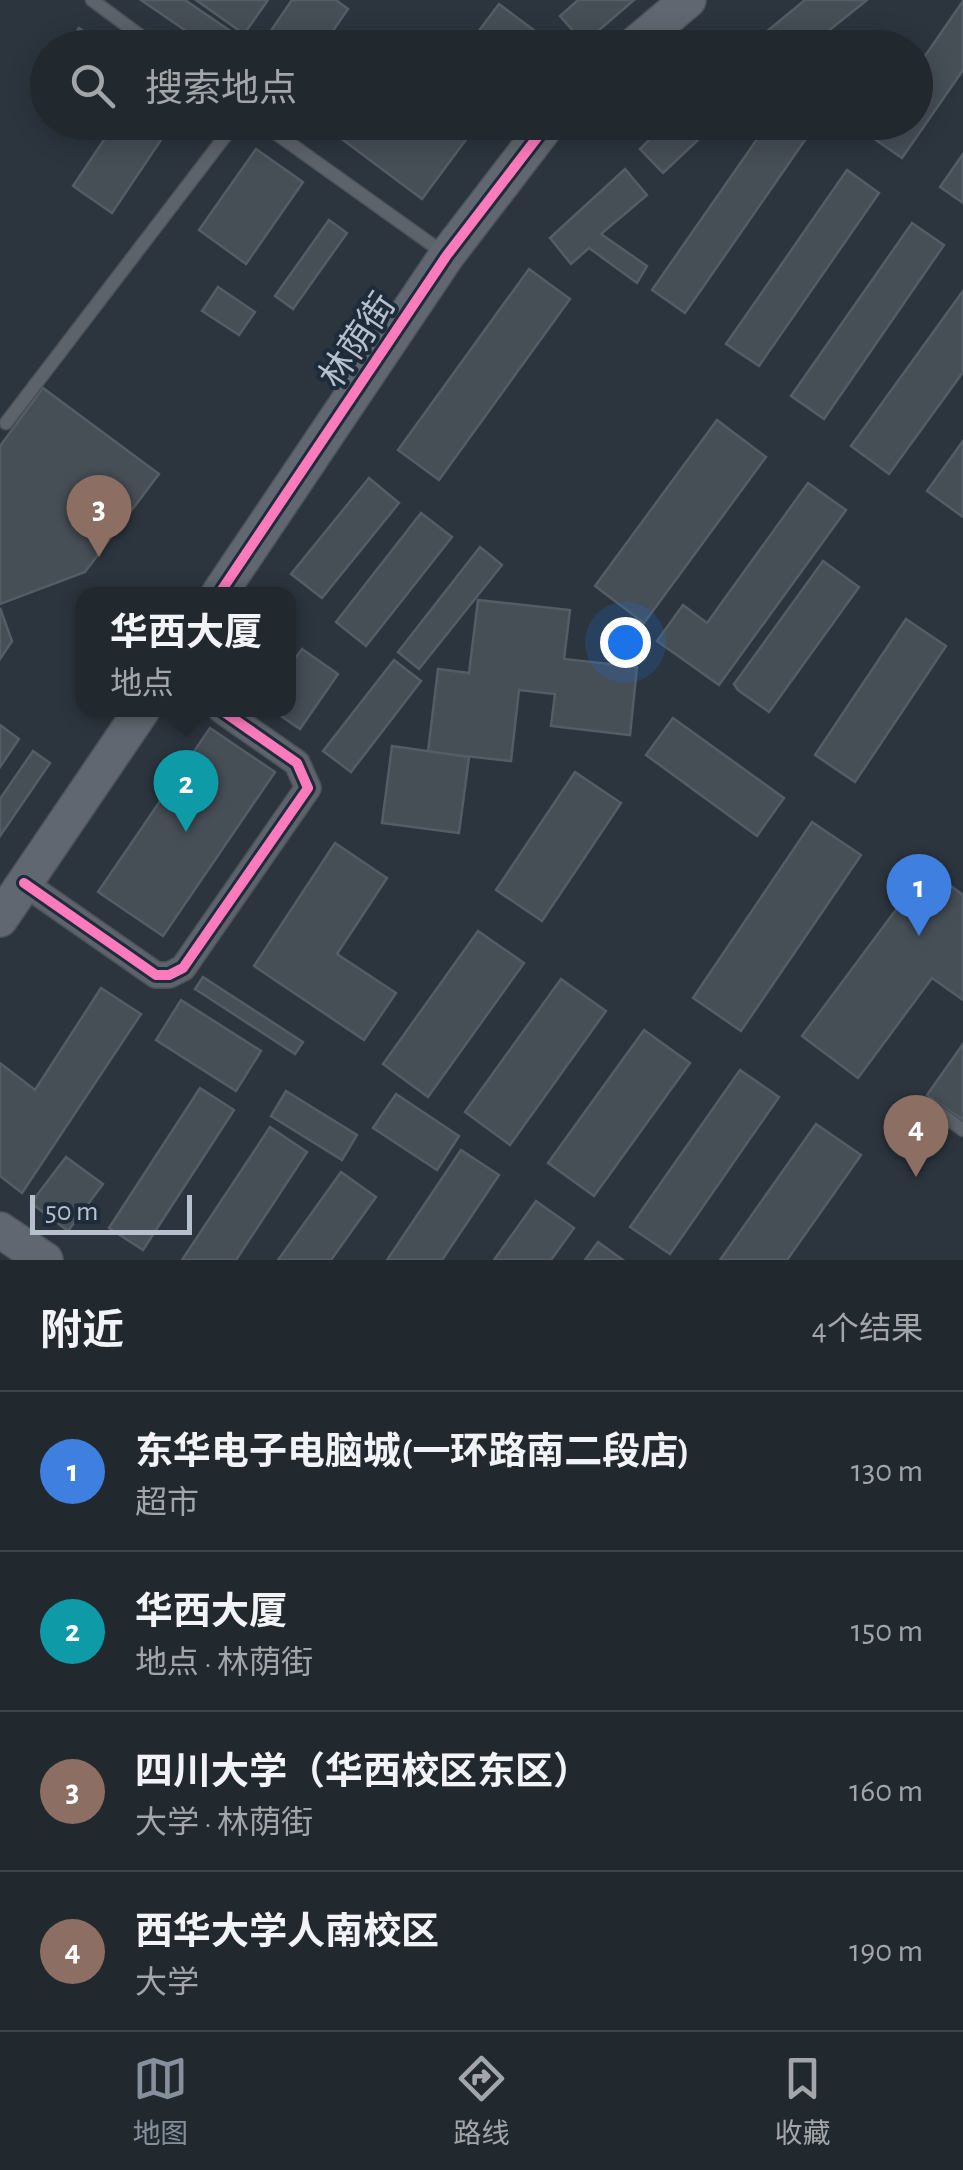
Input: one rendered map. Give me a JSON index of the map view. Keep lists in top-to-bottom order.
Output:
{
  "streets": {
    "street": ["林荫街"]
  },
  "scale_bar": "50 m",
  "page": {
    "search": "搜索地点",
    "pins": [
      "3",
      "2",
      "1",
      "4"
    ],
    "popup": ["华西大厦", "地点"],
    "scale": "50 m",
    "heading": ["附近", "4个结果"],
    "list": [
      {
        "mark": "1",
        "name": "东华电子电脑城(一环路南二段店)",
        "note": "超市",
        "value": "130 m"
      },
      {
        "mark": "2",
        "name": "华西大厦",
        "note": "地点 · 林荫街",
        "value": "150 m"
      },
      {
        "mark": "3",
        "name": "四川大学（华西校区东区）",
        "note": "大学 · 林荫街",
        "value": "160 m"
      },
      {
        "mark": "4",
        "name": "西华大学人南校区",
        "note": "大学",
        "value": "190 m"
      }
    ],
    "nav": ["地图", "路线", "收藏"]
  }
}
